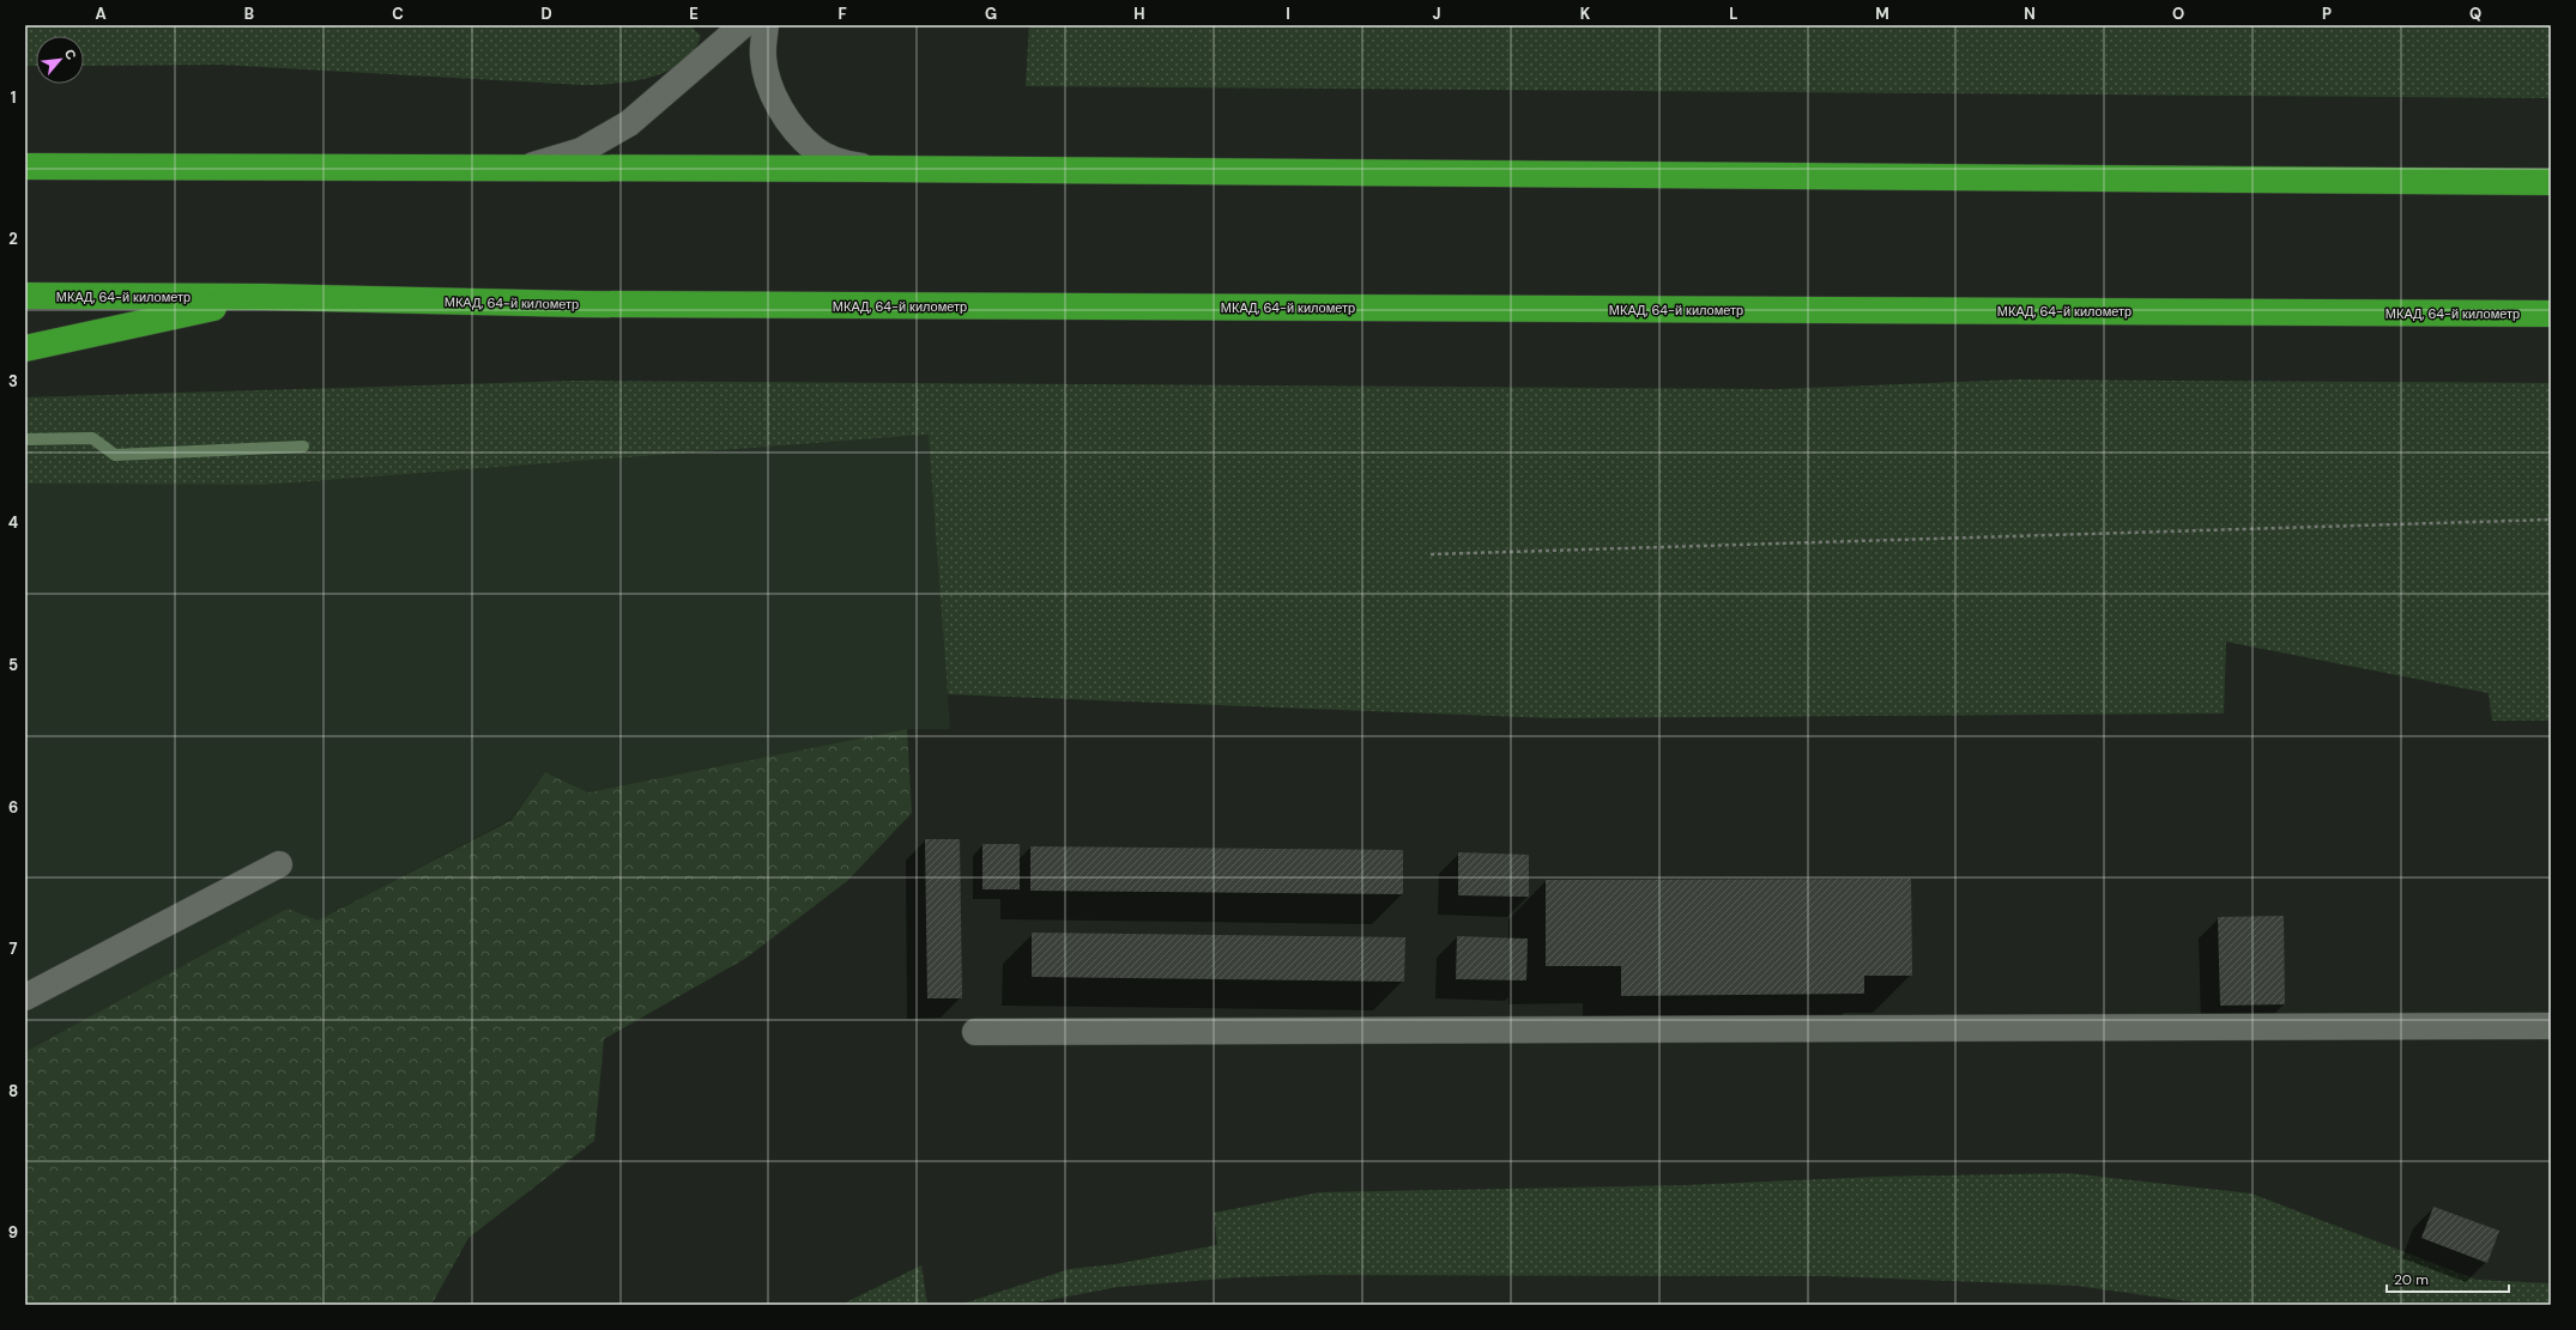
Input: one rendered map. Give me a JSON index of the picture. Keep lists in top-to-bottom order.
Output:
{
  "streets": {
    "highway": ["МКАД, 64-й километр"]
  },
  "scale_bar": "20 m",
  "north": "top right",
  "grid": {
    "columns": [
      "A",
      "B",
      "C",
      "D",
      "E",
      "F",
      "G",
      "H",
      "I",
      "J",
      "K",
      "L",
      "M",
      "N",
      "O",
      "P",
      "Q"
    ],
    "rows": [
      "1",
      "2",
      "3",
      "4",
      "5",
      "6",
      "7",
      "8",
      "9"
    ]
  }
}
